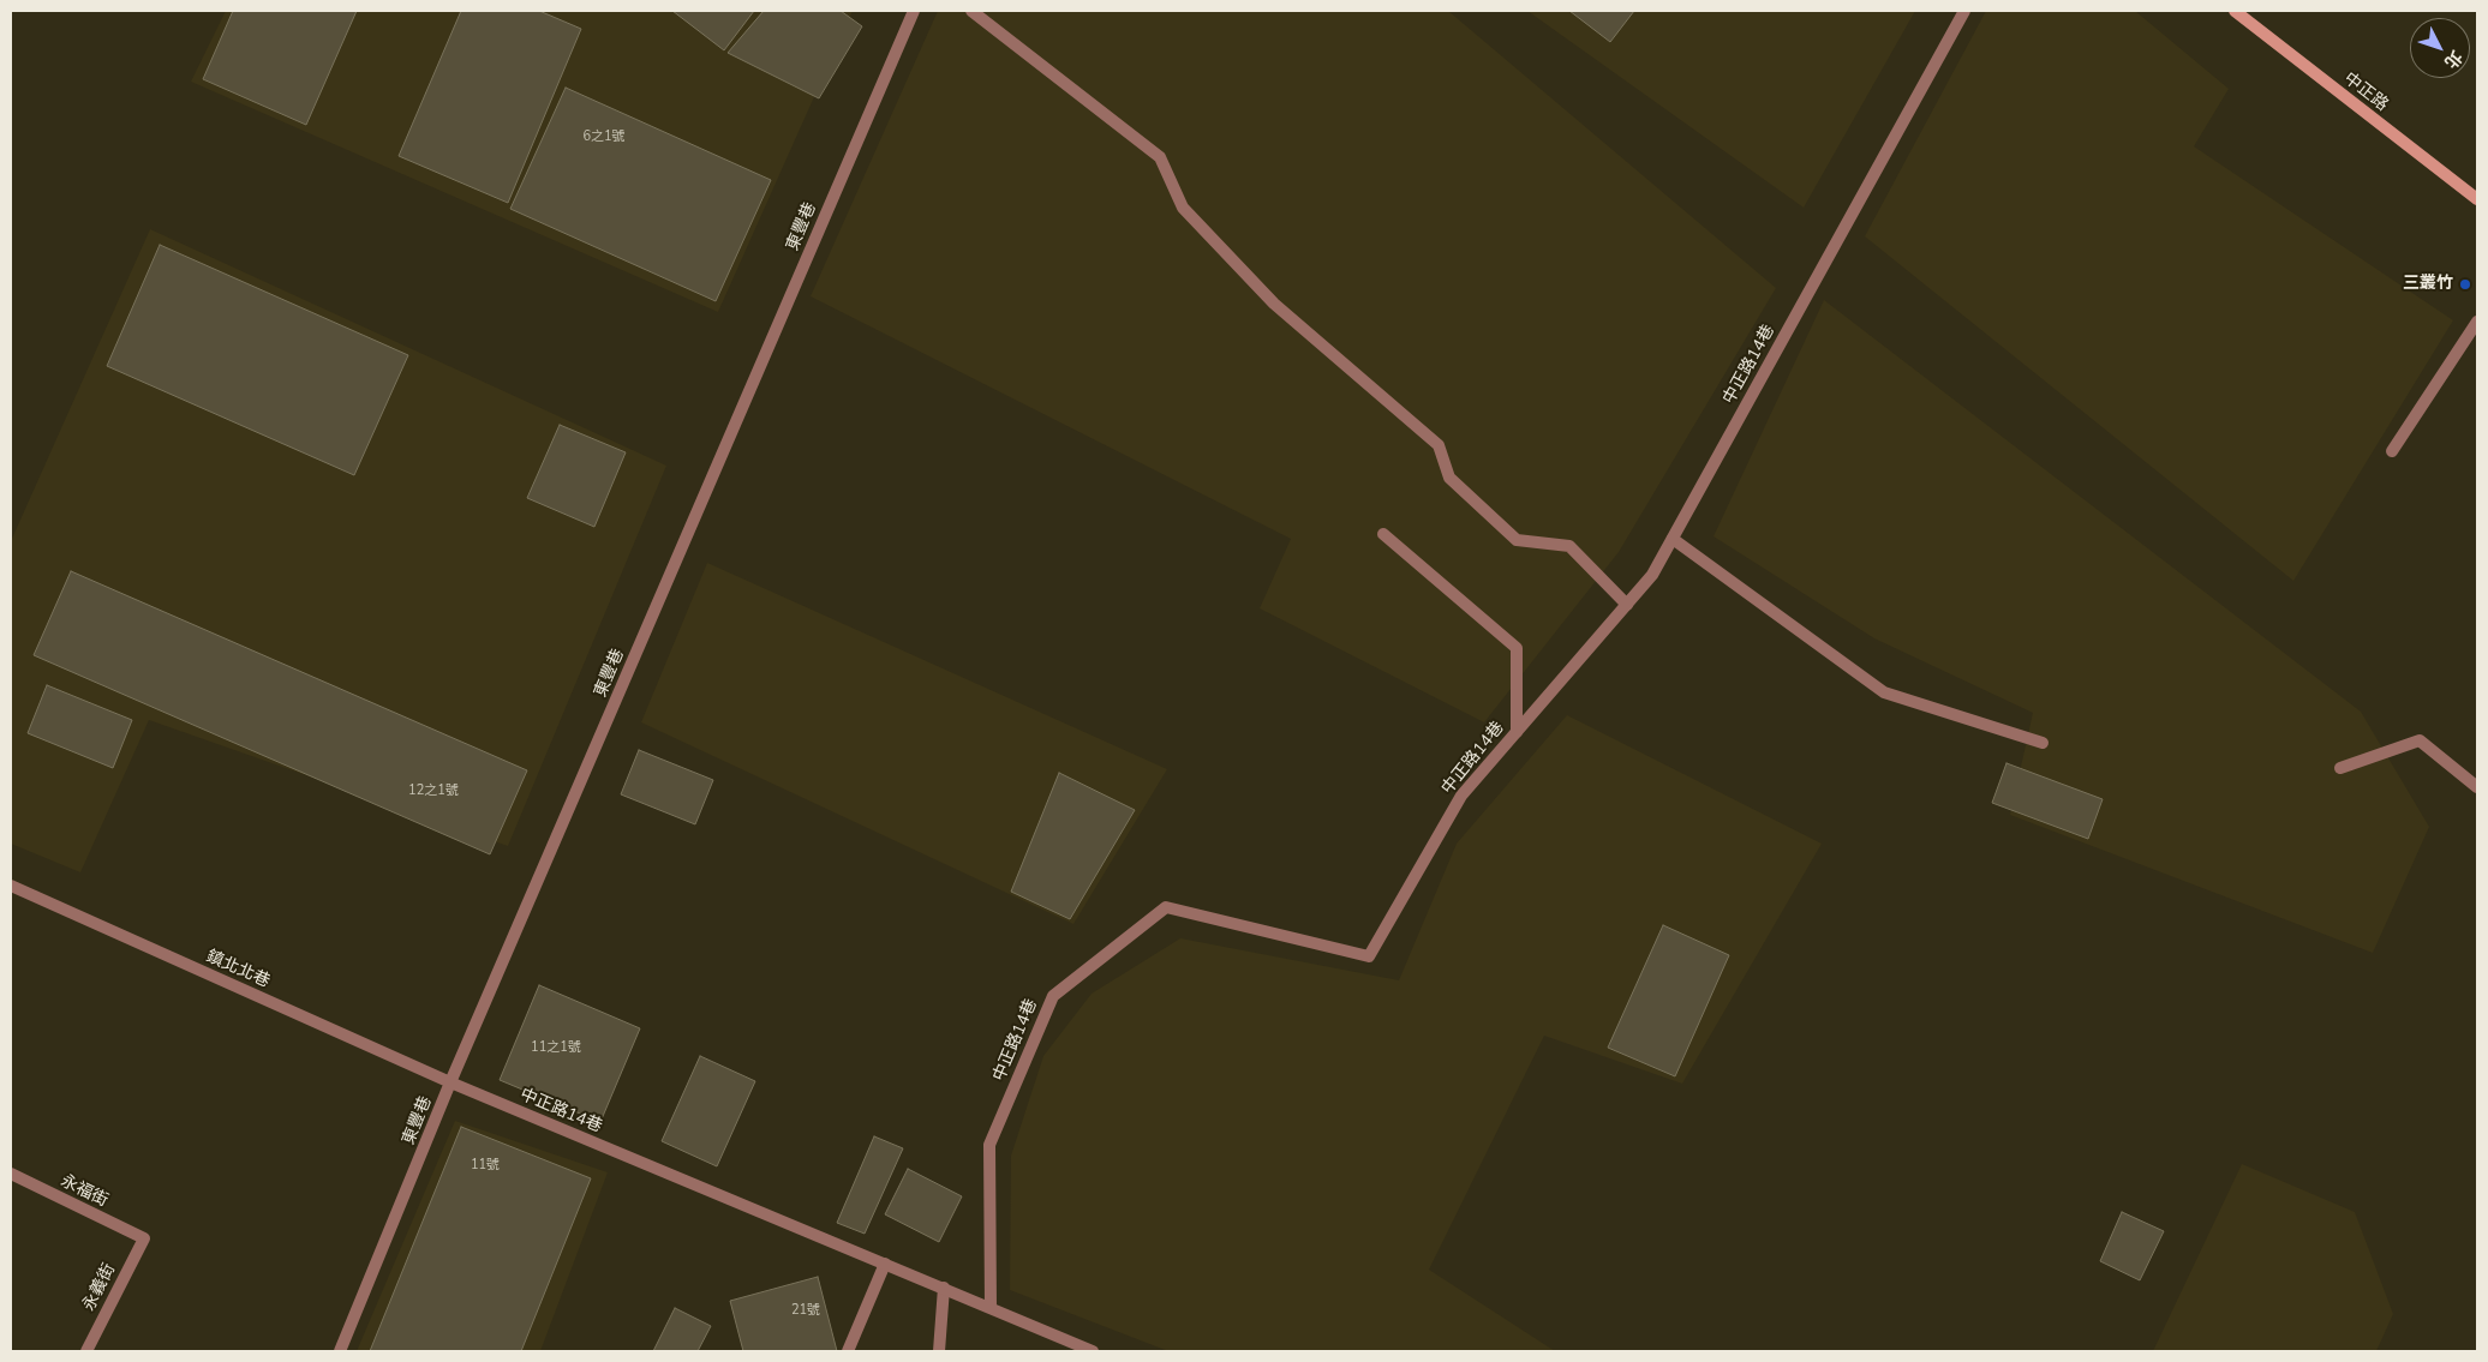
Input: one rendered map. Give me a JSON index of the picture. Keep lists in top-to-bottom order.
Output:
{
  "streets": {
    "main road": ["中正路"],
    "street": [
      "東豐巷",
      "中正路14巷",
      "鎮北北巷",
      "永福街",
      "永義街"
    ]
  },
  "crossings": [
    ["東豐巷", "中正路14巷"],
    ["東豐巷", "鎮北北巷"],
    ["中正路14巷", "鎮北北巷"],
    ["永福街", "永義街"]
  ],
  "places": ["三叢竹"],
  "house_numbers": [
    "6之1號",
    "12之1號",
    "11之1號",
    "11號",
    "21號"
  ],
  "north": "bottom right"
}
